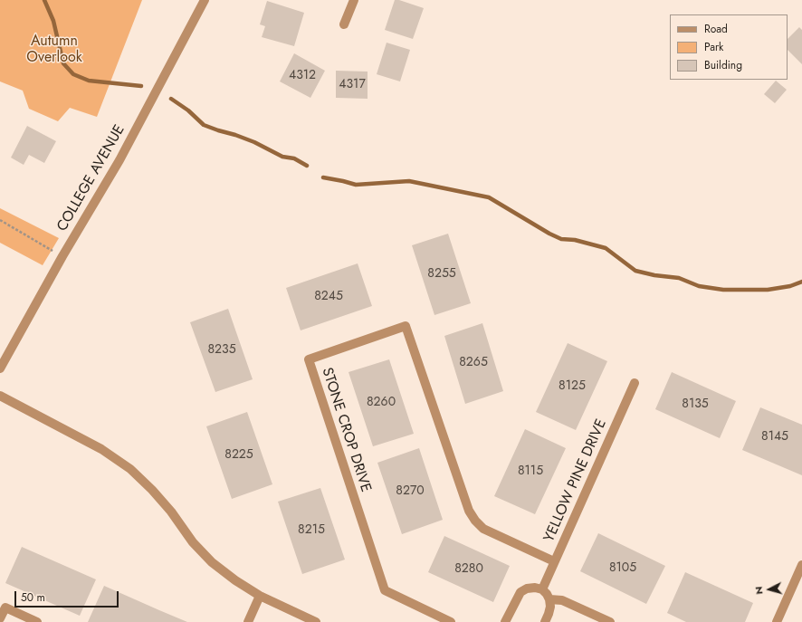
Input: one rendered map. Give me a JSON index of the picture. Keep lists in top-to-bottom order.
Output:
{
  "streets": {
    "street": ["COLLEGE AVENUE", "STONE CROP DRIVE", "YELLOW PINE DRIVE"]
  },
  "crossings": [
    ["STONE CROP DRIVE", "YELLOW PINE DRIVE"]
  ],
  "parks": ["Autumn Overlook"],
  "house_numbers": [
    "4312",
    "4317",
    "8255",
    "8245",
    "8235",
    "8265",
    "8125",
    "8260",
    "8135",
    "8145",
    "8225",
    "8115",
    "8270",
    "8215",
    "8105",
    "8280"
  ],
  "legend": ["Road", "Park", "Building"],
  "scale_bar": "50 m",
  "north": "left"
}
